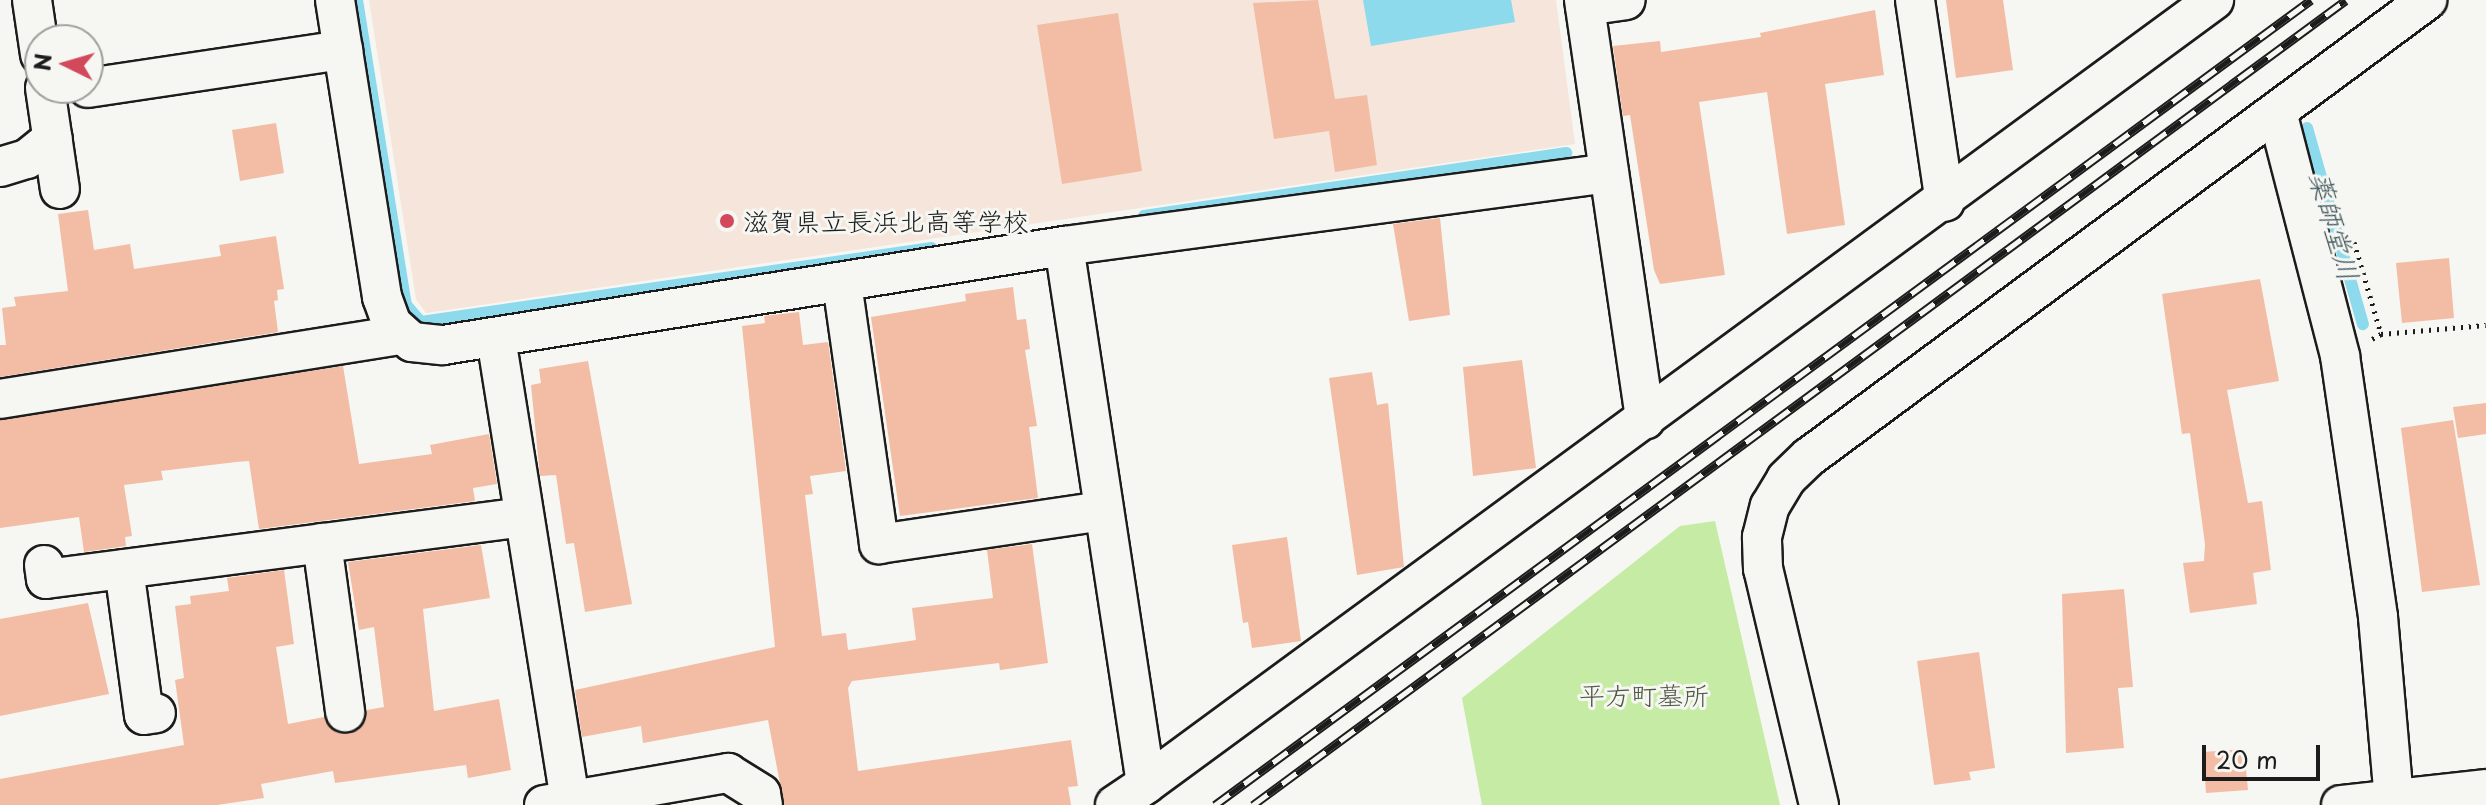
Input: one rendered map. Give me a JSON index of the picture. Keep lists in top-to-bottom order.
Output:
{
  "water": ["薬師堂川"],
  "parks": ["平方町墓所"],
  "places": ["滋賀県立長浜北高等学校"],
  "scale_bar": "20 m",
  "north": "left"
}
